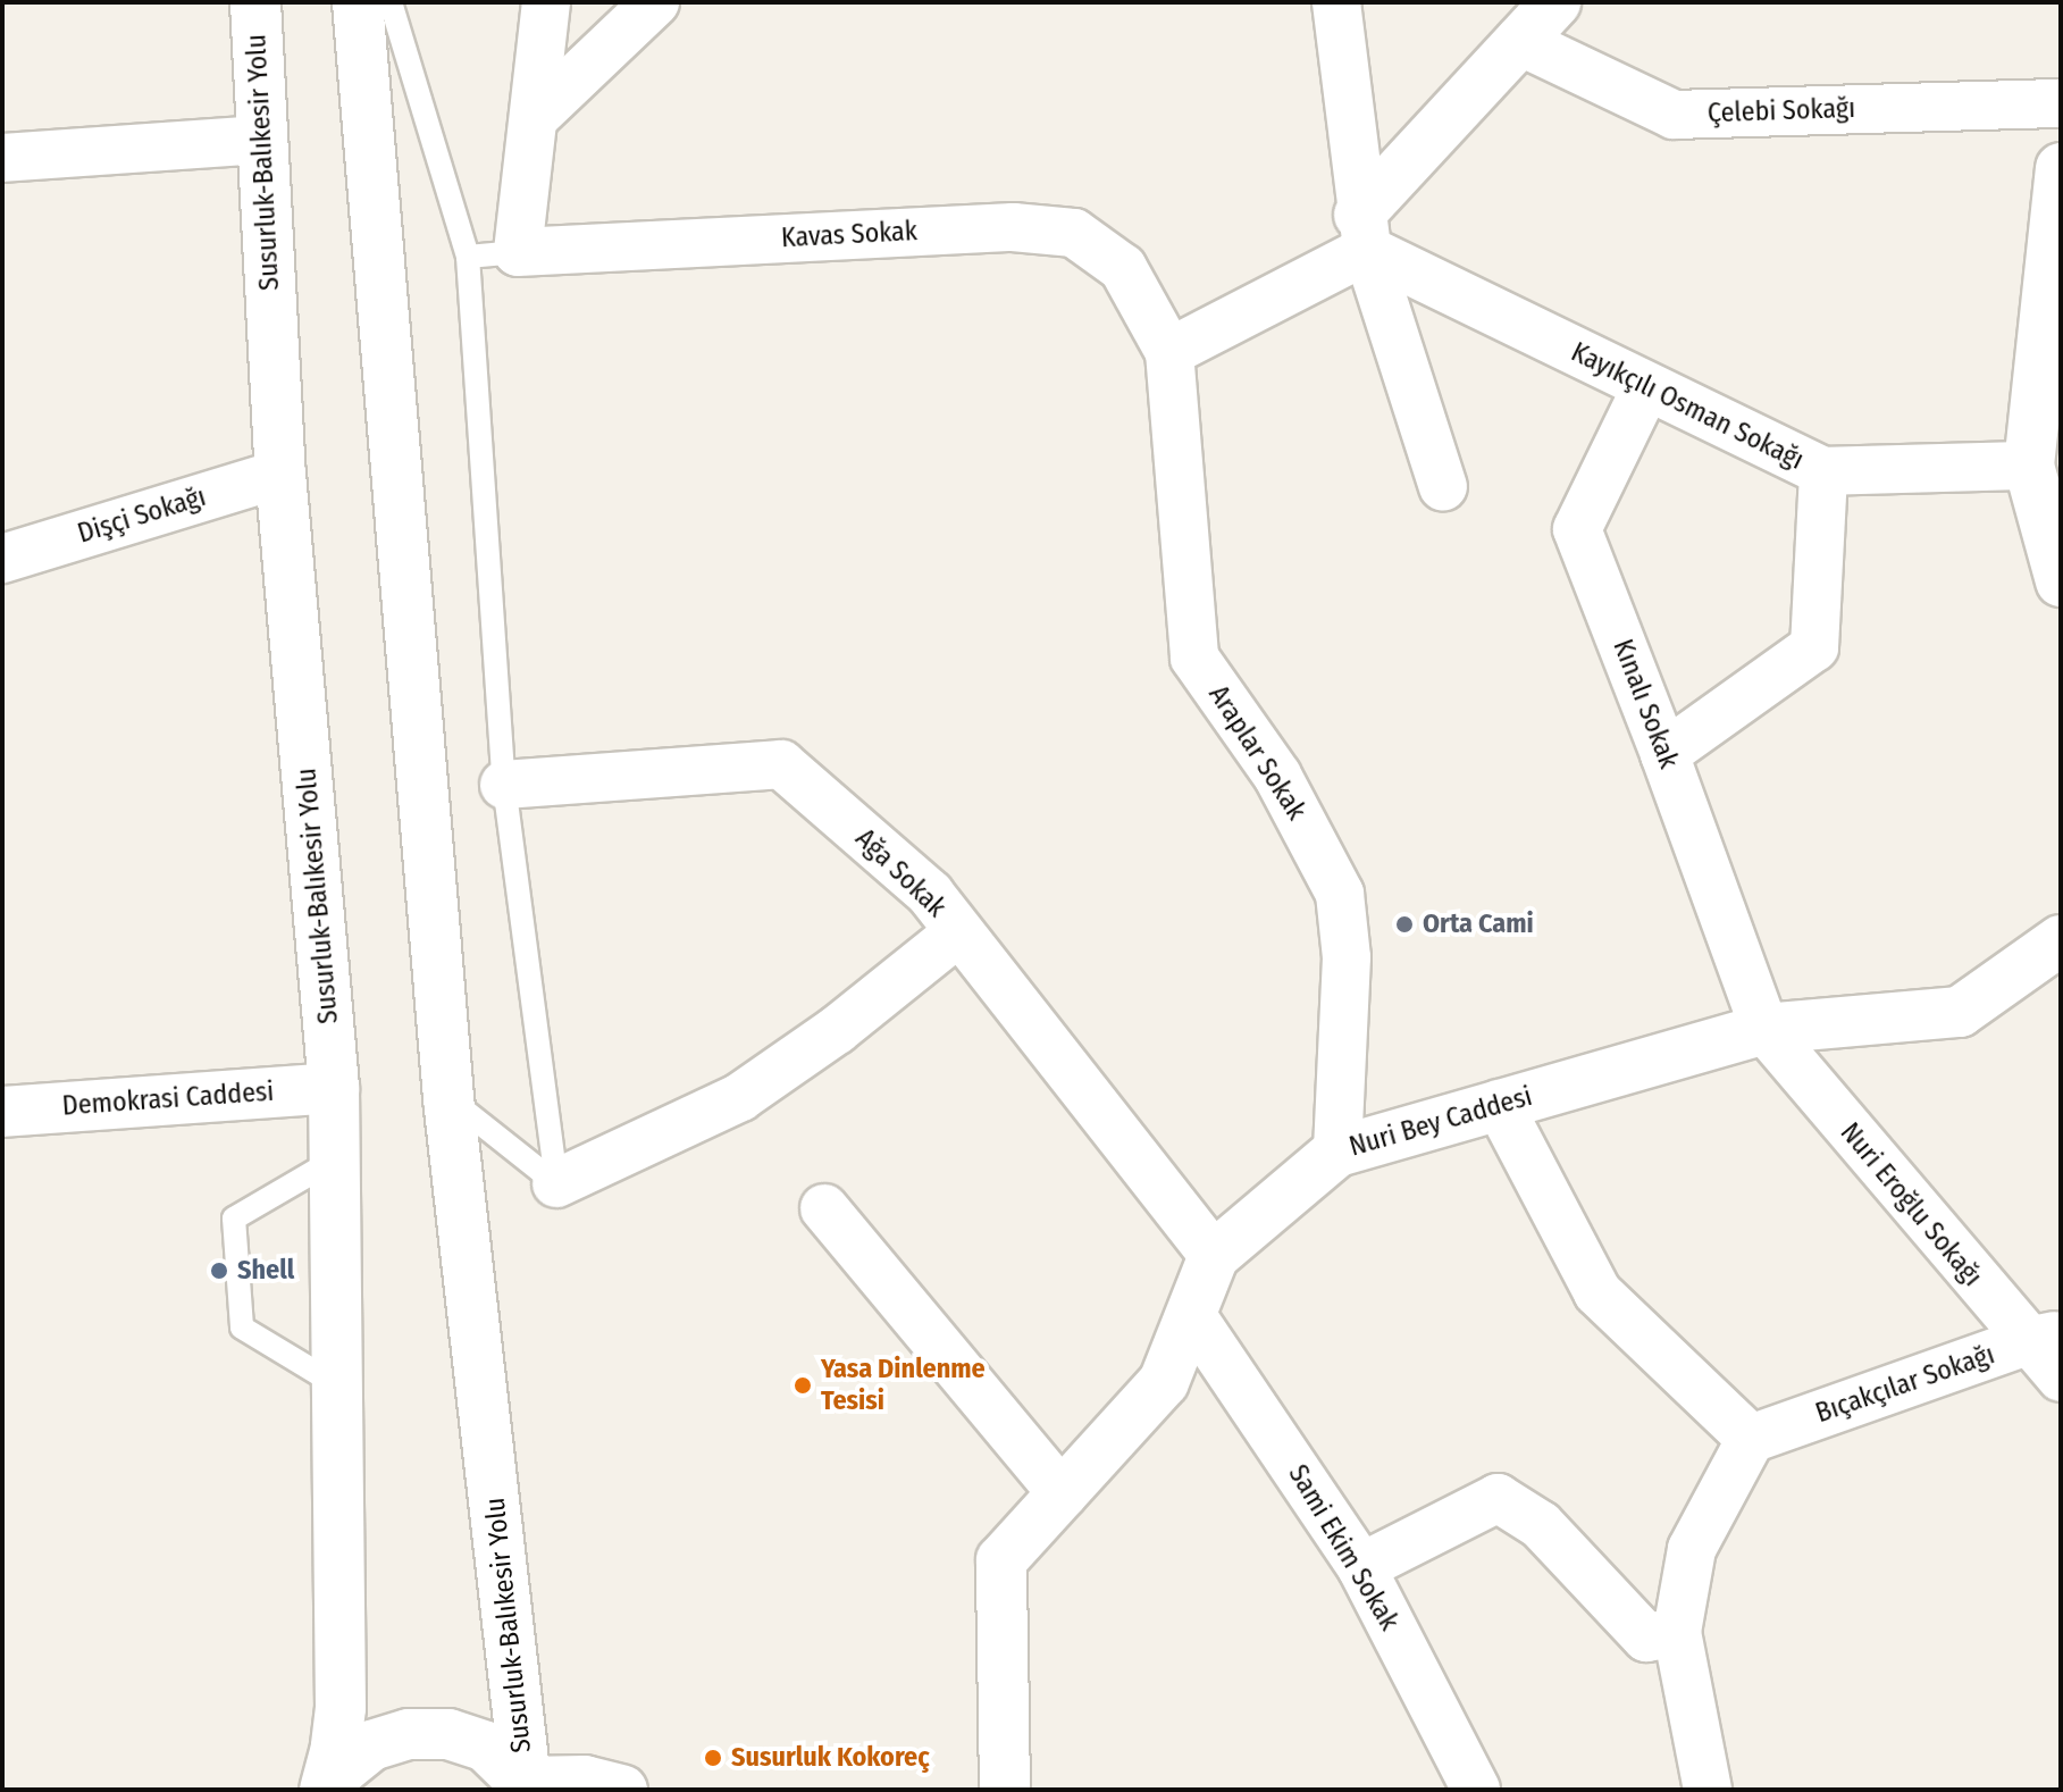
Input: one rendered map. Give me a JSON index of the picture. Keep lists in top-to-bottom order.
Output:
{
  "streets": {
    "main road": ["Susurluk-Balıkesir Yolu", "Demokrasi Caddesi", "Nuri Bey Caddesi"],
    "street": [
      "Çelebi Sokağı",
      "Kavas Sokak",
      "Kayıkçılı Osman Sokağı",
      "Dişçi Sokağı",
      "Kınalı Sokak",
      "Araplar Sokak",
      "Ağa Sokak",
      "Nuri Eroğlu Sokağı",
      "Bıçakçılar Sokağı",
      "Sami Ekim Sokak"
    ]
  },
  "crossings": [
    ["Susurluk-Balıkesir Yolu", "Dişçi Sokağı"],
    ["Susurluk-Balıkesir Yolu", "Demokrasi Caddesi"],
    ["Kavas Sokak", "Araplar Sokak"],
    ["Kayıkçılı Osman Sokağı", "Kınalı Sokak"],
    ["Kınalı Sokak", "Nuri Bey Caddesi"],
    ["Kınalı Sokak", "Nuri Eroğlu Sokağı"],
    ["Araplar Sokak", "Nuri Bey Caddesi"],
    ["Ağa Sokak", "Nuri Bey Caddesi"],
    ["Nuri Bey Caddesi", "Nuri Eroğlu Sokağı"],
    ["Nuri Eroğlu Sokağı", "Bıçakçılar Sokağı"]
  ],
  "places": [
    "Orta Cami",
    "Shell",
    "Yasa Dinlenme Tesisi",
    "Susurluk Kokoreç"
  ]
}
